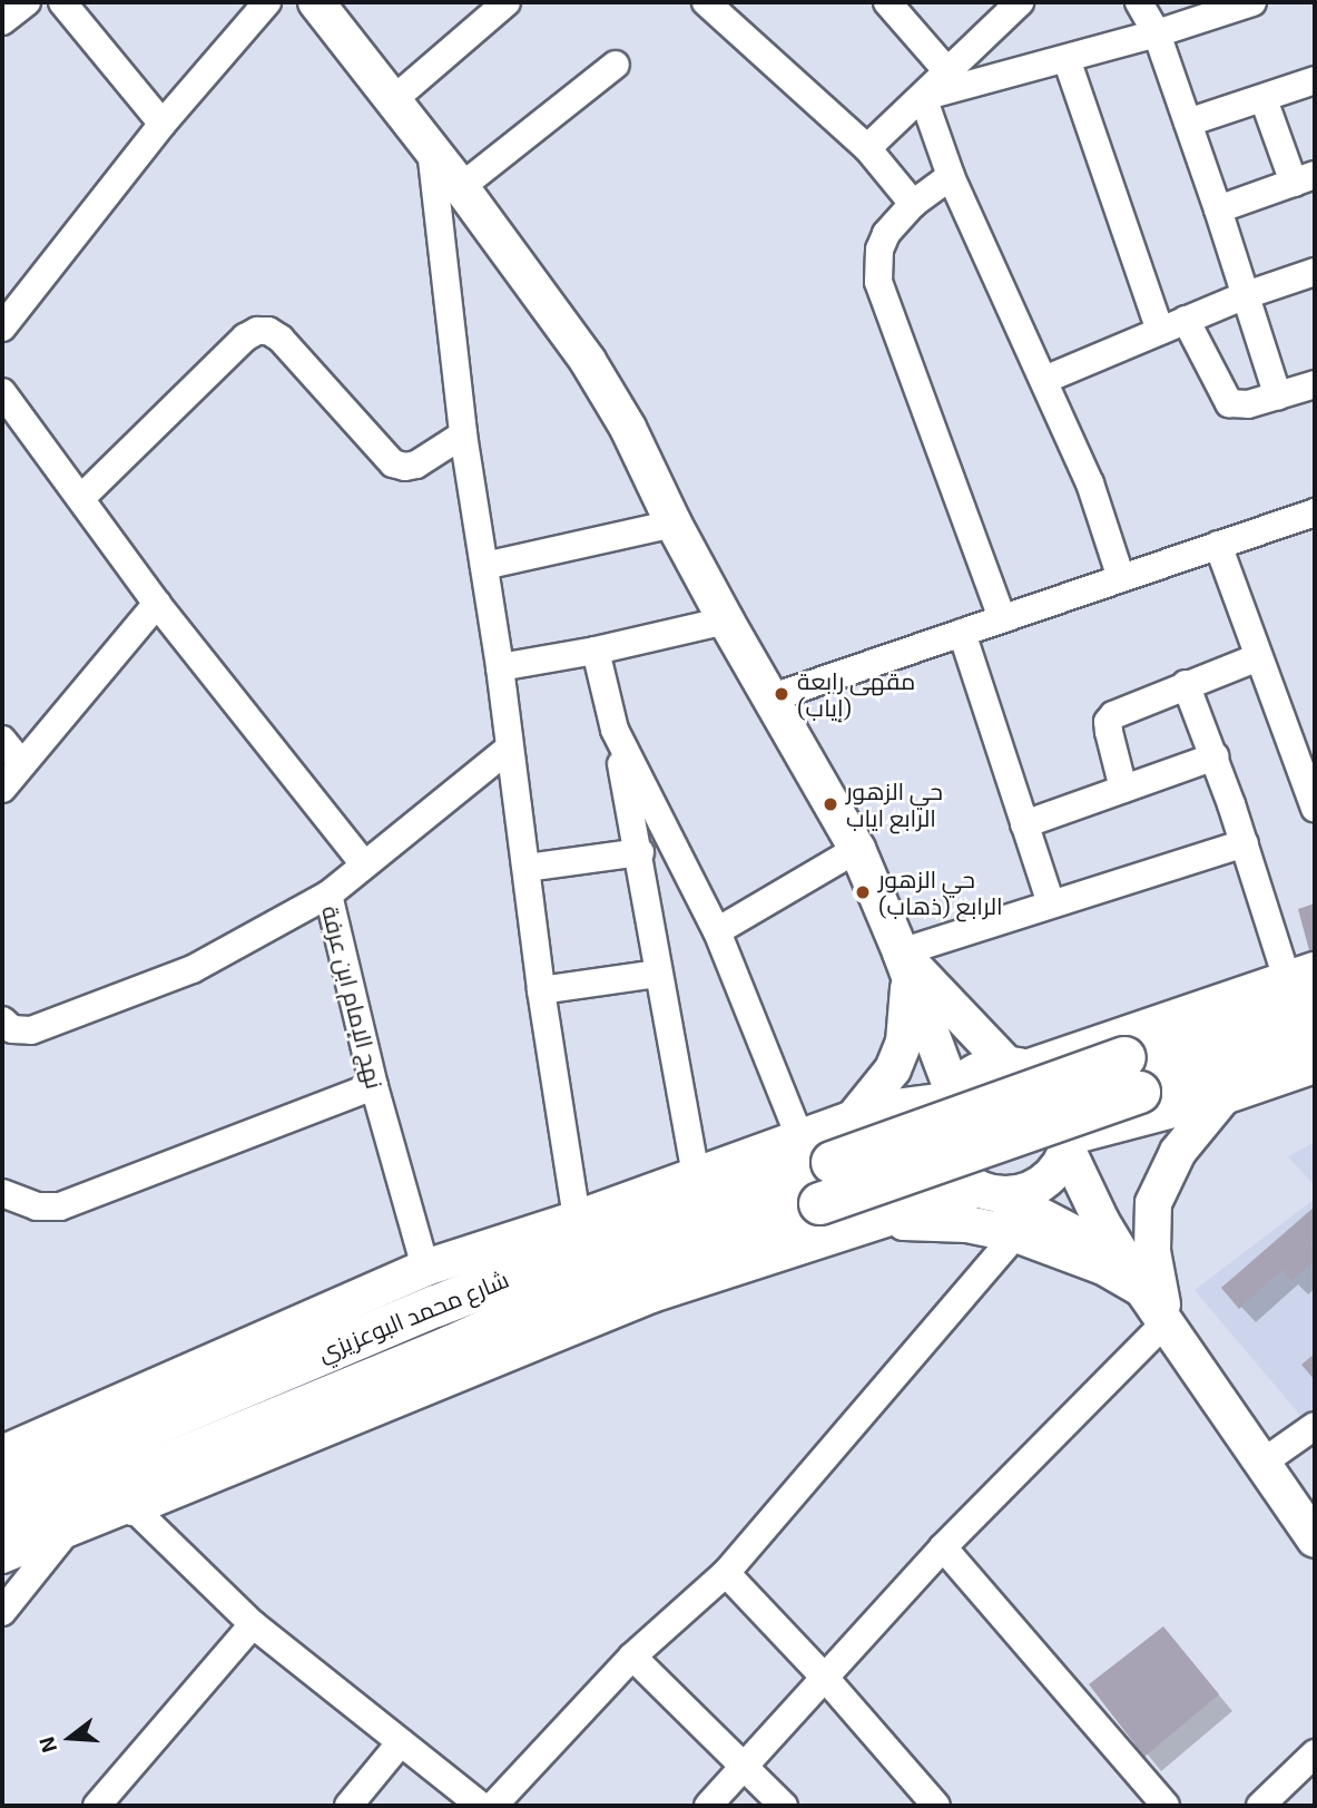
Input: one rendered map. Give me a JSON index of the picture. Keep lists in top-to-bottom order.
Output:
{
  "streets": {
    "highway": ["شارع محمد البوعزيزي"],
    "street": ["نهج الإمام ابن عرفة"]
  },
  "places": ["مقهى رابعة (إياب)", "حي الزهور الرابع اياب", "حي الزهور الرابع (ذهاب)"],
  "north": "left"
}
